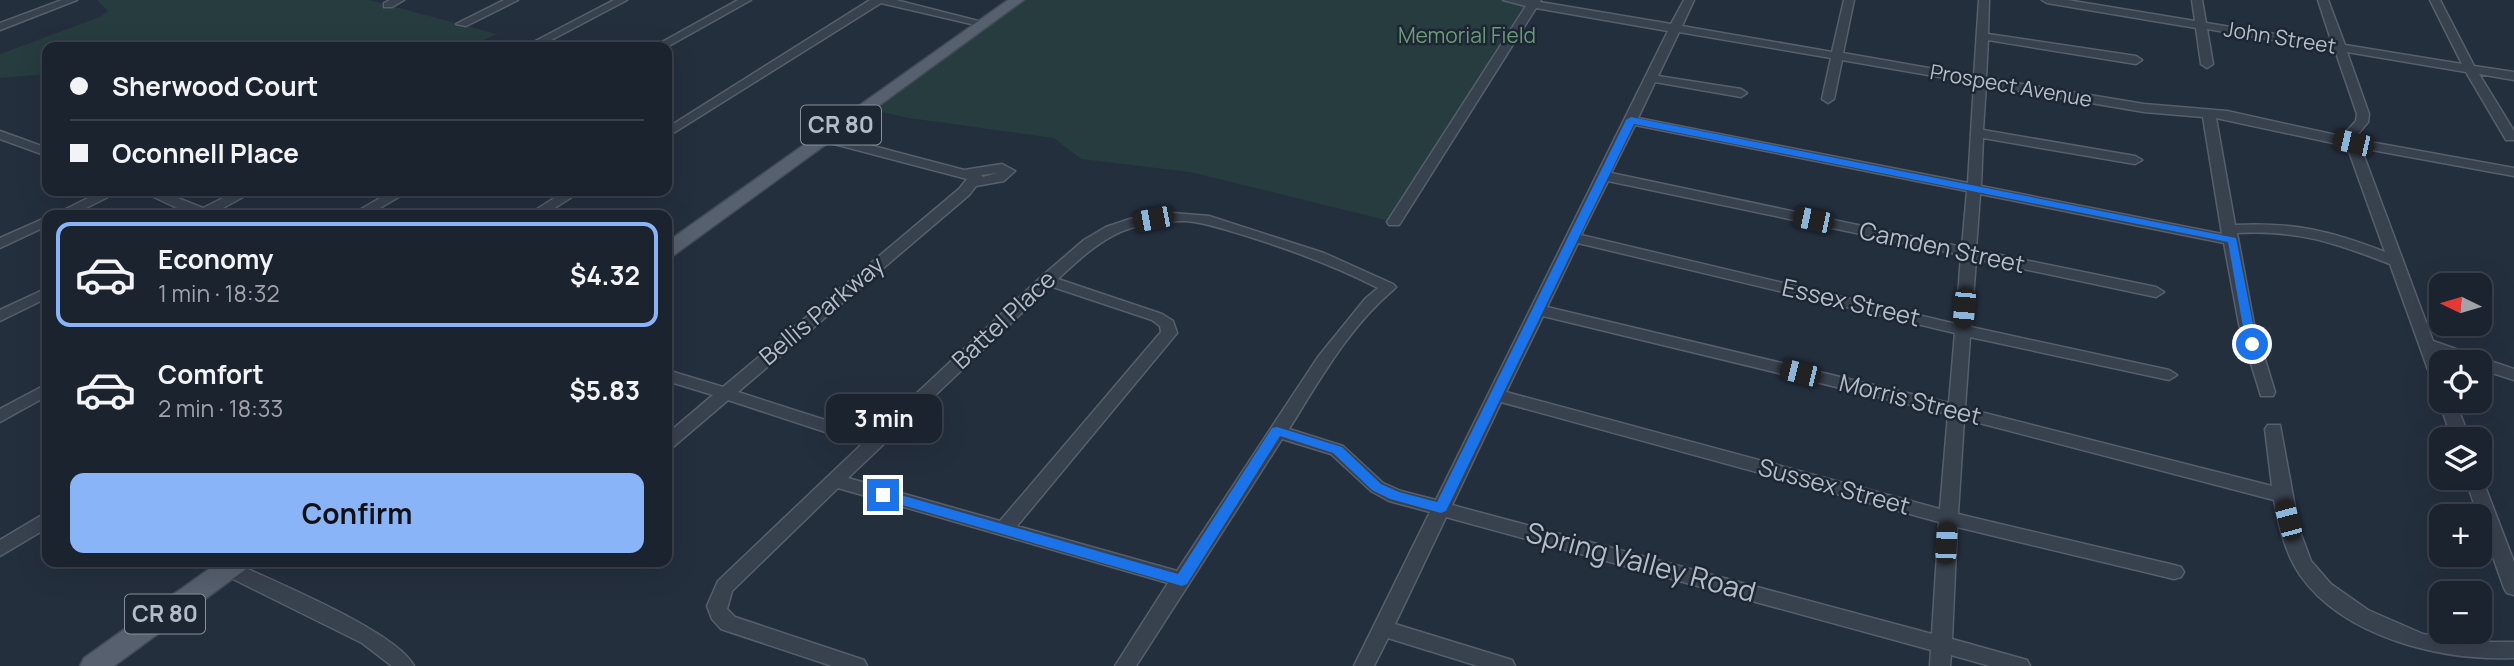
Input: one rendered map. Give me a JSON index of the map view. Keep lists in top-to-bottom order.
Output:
{
  "streets": {
    "main road": ["CR 80"],
    "street": [
      "John Street",
      "Prospect Avenue",
      "Camden Street",
      "Essex Street",
      "Bellis Parkway",
      "Battel Place",
      "Morris Street",
      "Sussex Street",
      "Spring Valley Road"
    ]
  },
  "crossings": [
    ["CR 80", "Bellis Parkway"],
    ["Battel Place", "Spring Valley Road"]
  ],
  "parks": ["Memorial Field"],
  "north": "left",
  "page": {
    "banner": ["Sherwood Court", "Oconnell Place"],
    "list": [
      {
        "name": "Economy",
        "note": "1 min · 18:32",
        "value": "$4.32"
      },
      {
        "name": "Comfort",
        "note": "2 min · 18:33",
        "value": "$5.83"
      }
    ],
    "map_buttons": ["+", "−"],
    "bubble": "3 min",
    "buttons": "Confirm"
  }
}
